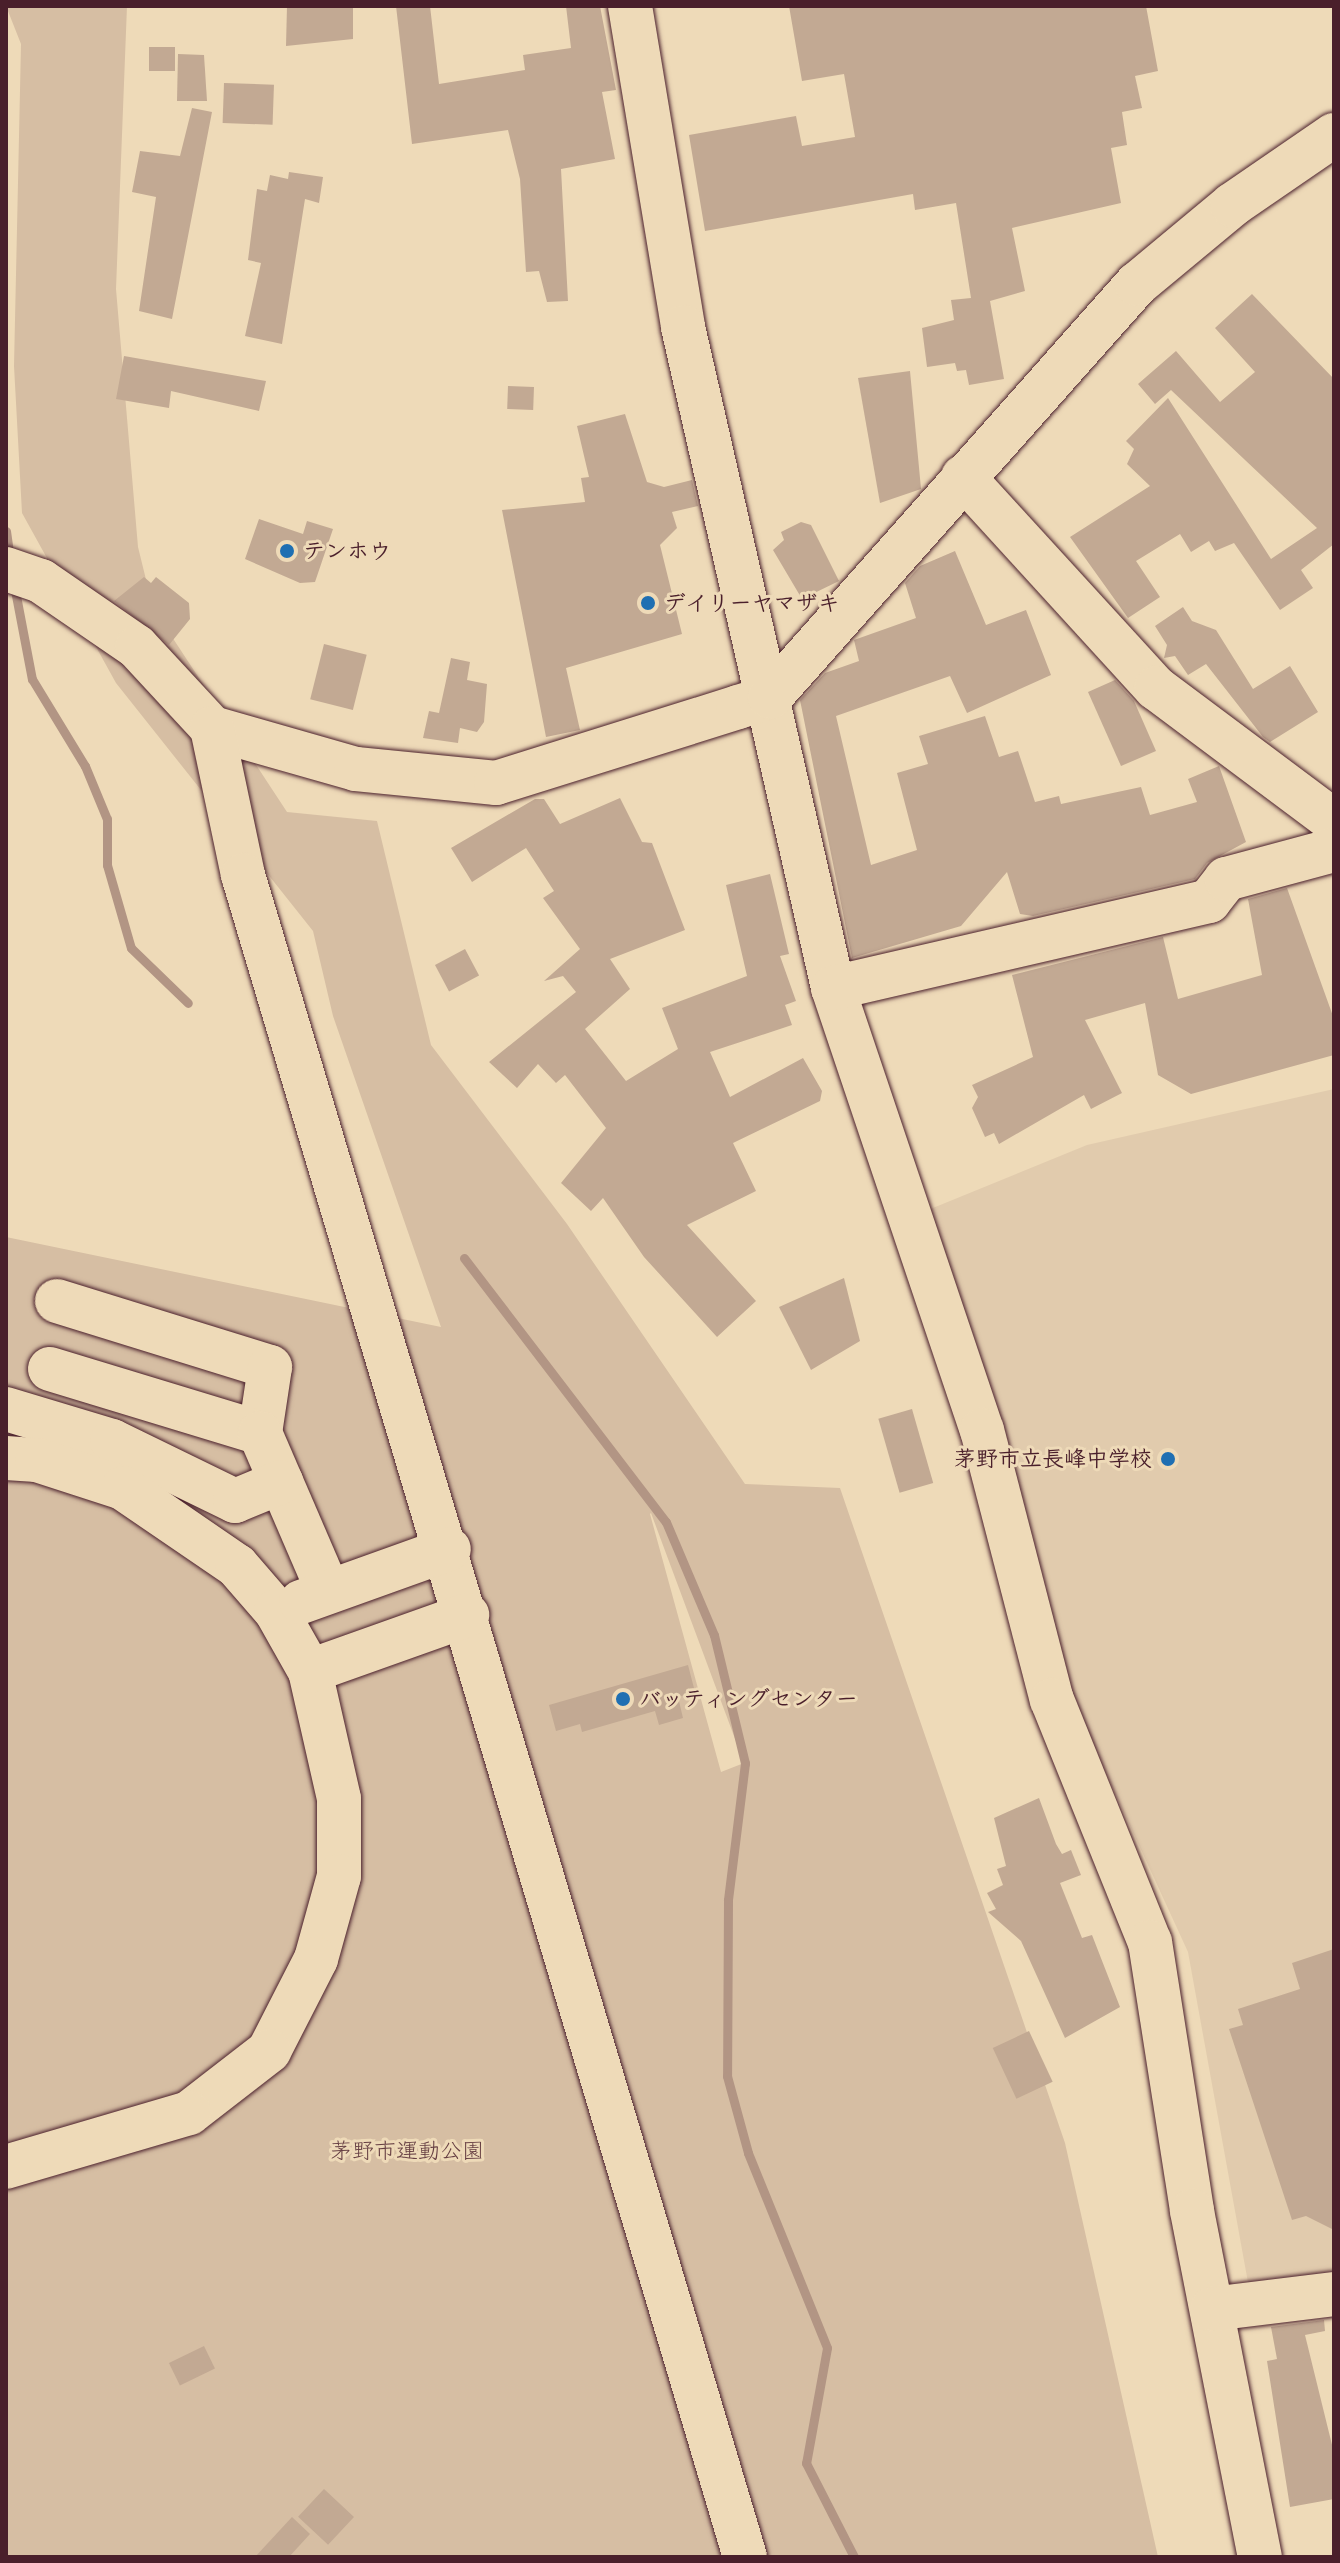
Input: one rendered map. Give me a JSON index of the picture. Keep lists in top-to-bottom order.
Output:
{
  "parks": ["茅野市運動公園"],
  "places": [
    "テンホウ",
    "デイリーヤマザキ",
    "茅野市立長峰中学校",
    "バッティングセンター"
  ]
}
